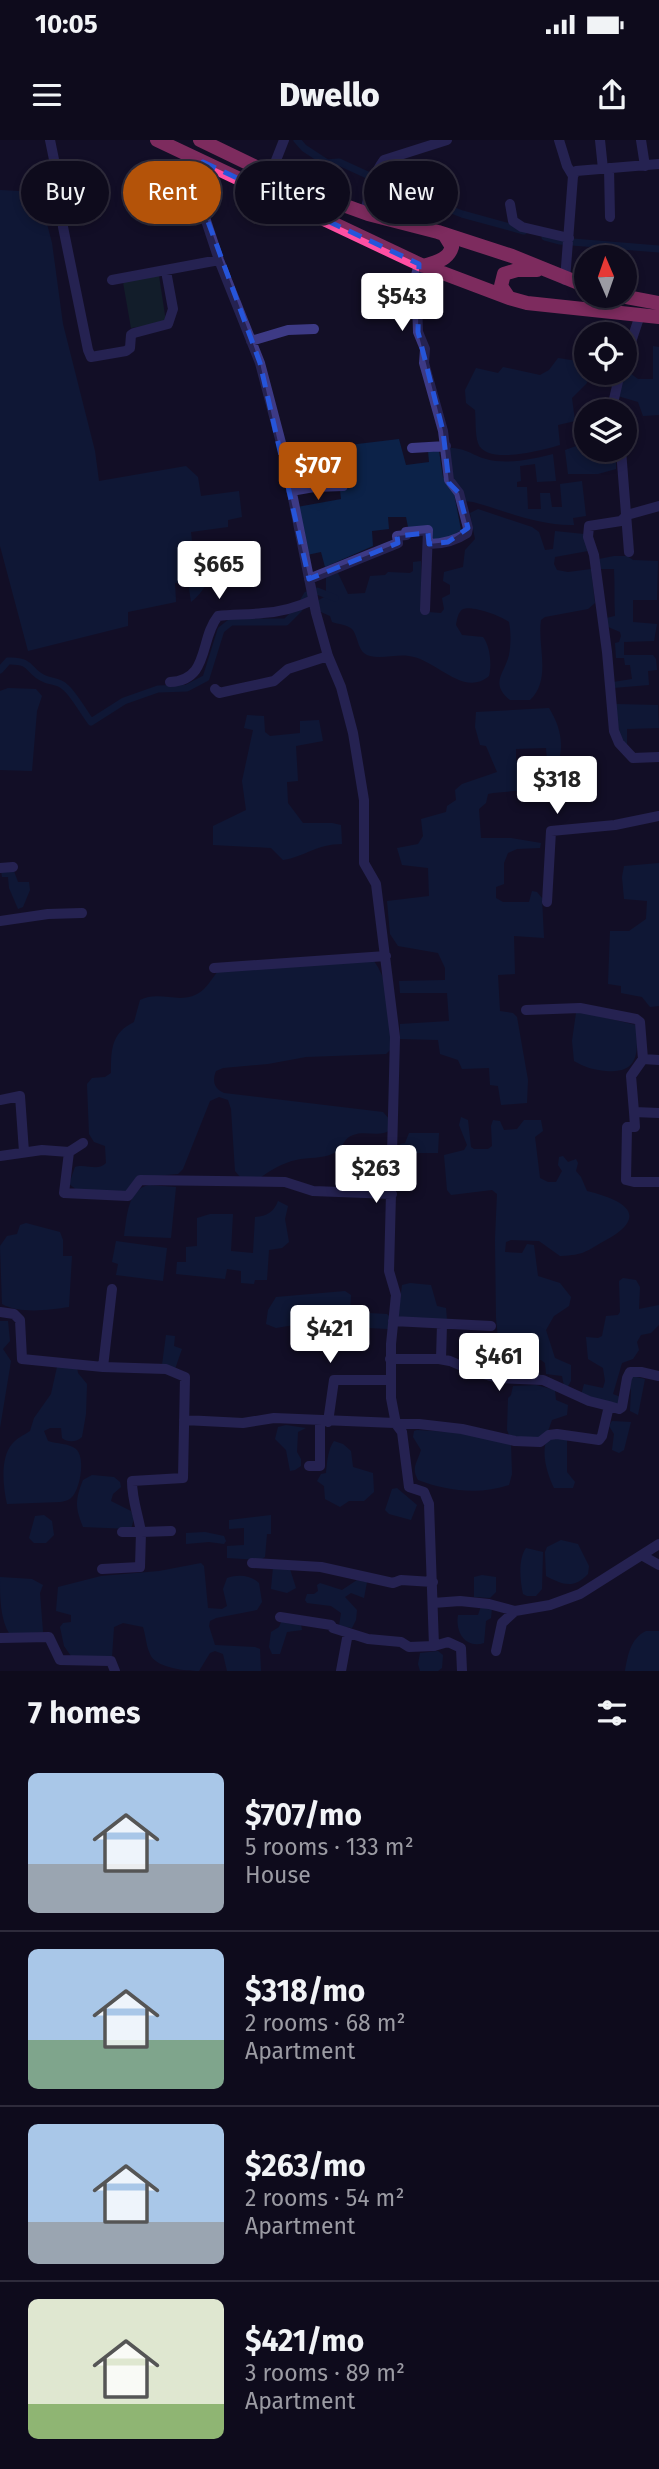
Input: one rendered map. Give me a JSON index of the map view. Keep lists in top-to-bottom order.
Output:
{
  "north": "top",
  "page": {
    "status": "10:05",
    "header": "Dwello",
    "chip": [
      "Buy",
      "Rent",
      "Filters",
      "New"
    ],
    "price": [
      "$543",
      "$707",
      "$665",
      "$318",
      "$263",
      "$421",
      "$461"
    ],
    "heading": "7 homes",
    "list": [
      {
        "name": "$707/mo",
        "note": "5 rooms · 133 m² · House"
      },
      {
        "name": "$318/mo",
        "note": "2 rooms · 68 m² · Apartment"
      },
      {
        "name": "$263/mo",
        "note": "2 rooms · 54 m² · Apartment"
      },
      {
        "name": "$421/mo",
        "note": "3 rooms · 89 m² · Apartment"
      }
    ]
  }
}
